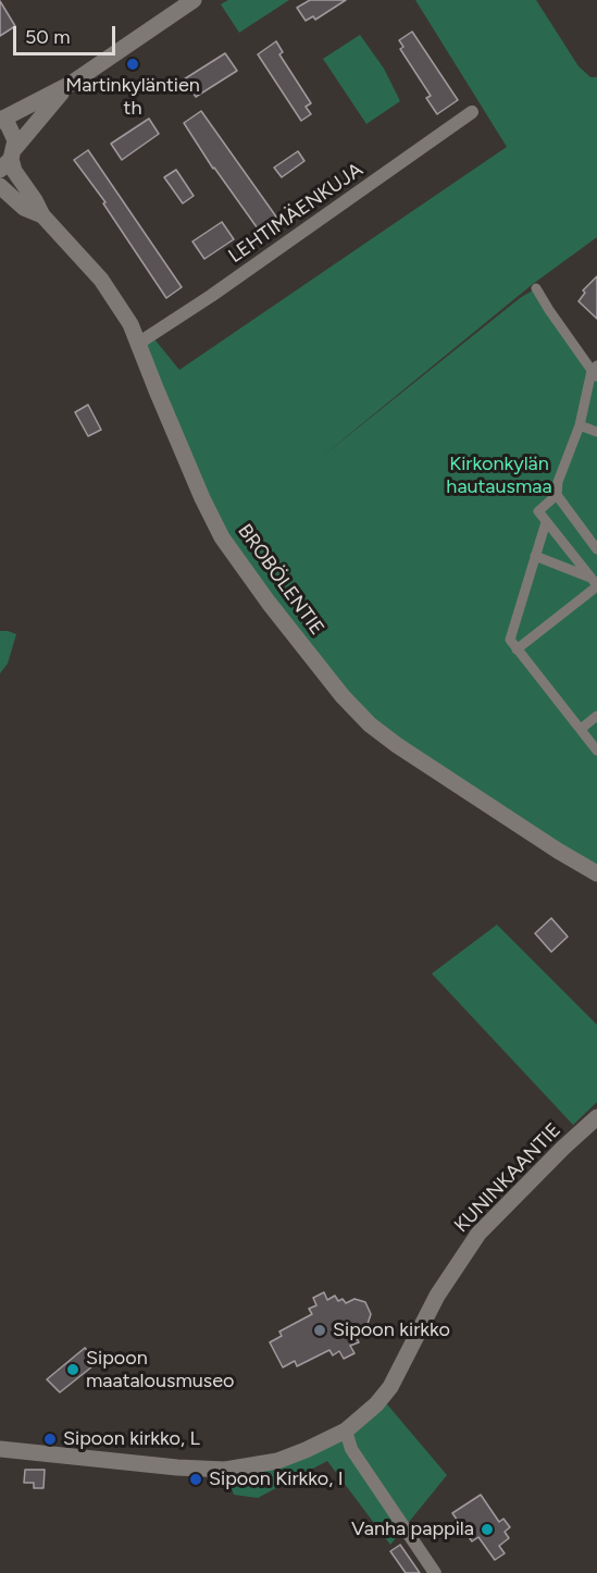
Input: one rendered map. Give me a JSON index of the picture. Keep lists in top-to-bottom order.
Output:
{
  "streets": {
    "street": ["LEHTIMÄENKUJA", "BROBÖLENTIE", "KUNINKAANTIE"]
  },
  "crossings": [
    ["LEHTIMÄENKUJA", "BROBÖLENTIE"]
  ],
  "parks": ["Kirkonkylän hautausmaa"],
  "places": [
    "Martinkyläntien th",
    "Sipoon kirkko",
    "Sipoon maatalousmuseo",
    "Sipoon kirkko, L",
    "Sipoon Kirkko, I",
    "Vanha pappila"
  ],
  "scale_bar": "50 m"
}
